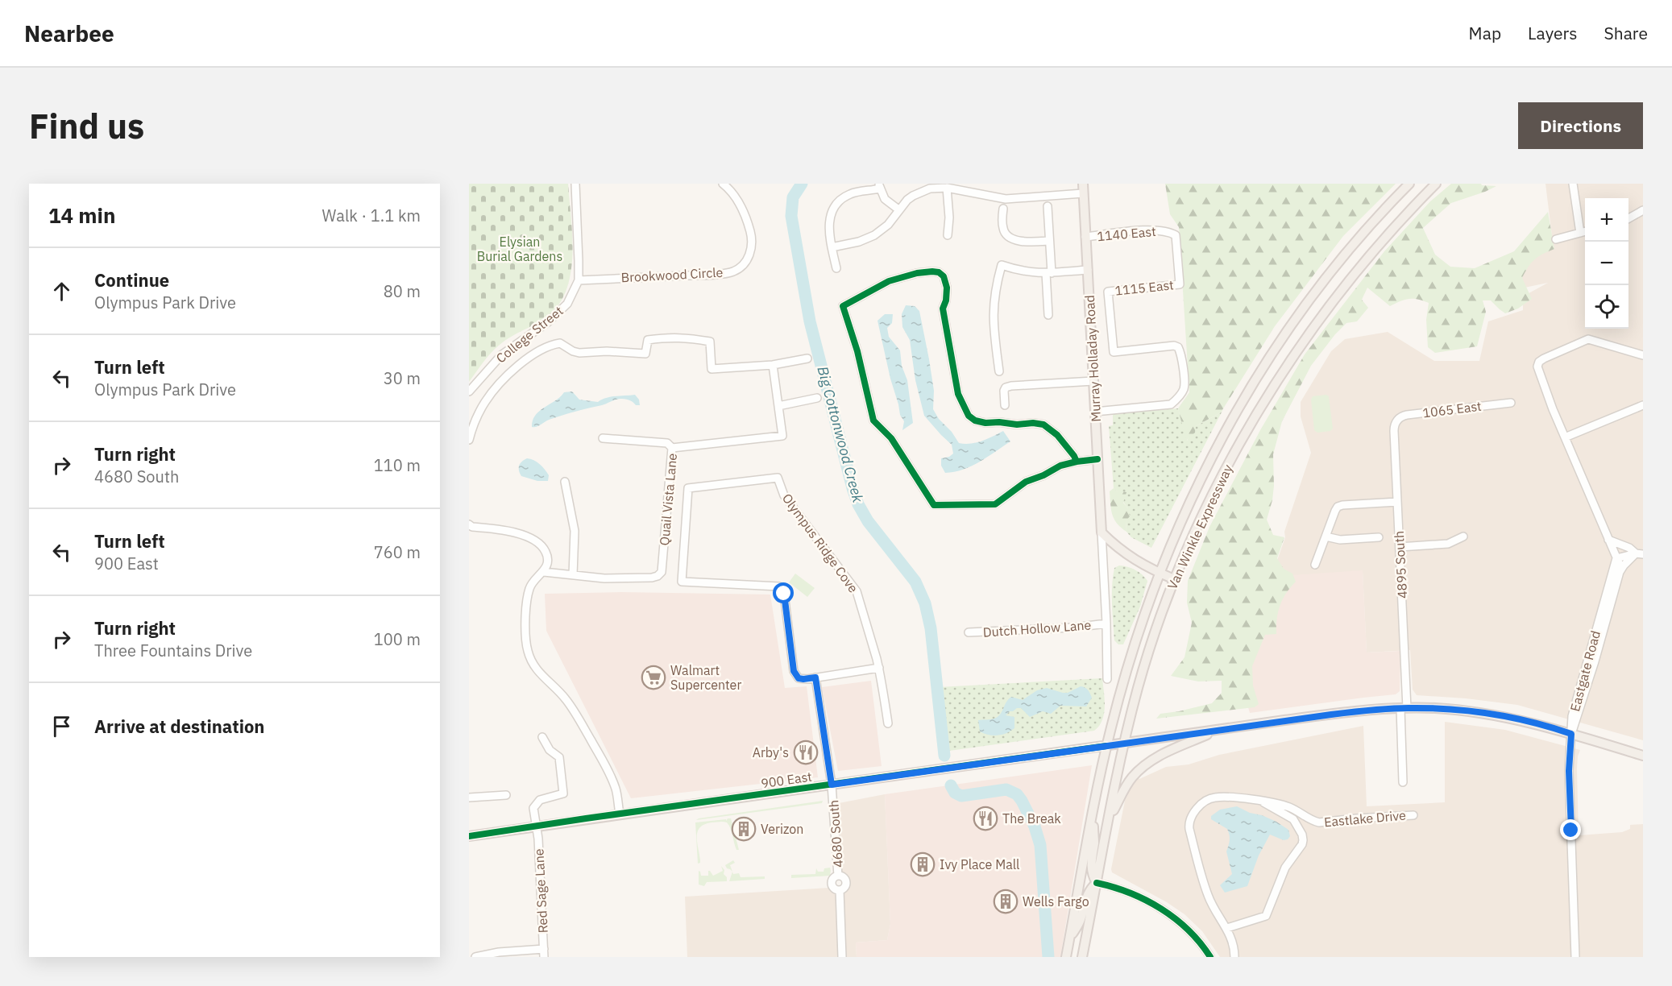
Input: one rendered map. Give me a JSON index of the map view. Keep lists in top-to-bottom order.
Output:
{
  "streets": {
    "main road": ["Murray Holladay Road", "Van Winkle Expressway", "900 East"],
    "street": [
      "1140 East",
      "Brookwood Circle",
      "1115 East",
      "College Street",
      "1065 East",
      "Quail Vista Lane",
      "Olympus Ridge Cove",
      "4895 South",
      "Dutch Hollow Lane",
      "Eastgate Road",
      "Eastlake Drive",
      "4680 South",
      "Red Sage Lane"
    ]
  },
  "crossings": [
    ["1140 East", "1115 East"],
    ["1140 East", "Murray Holladay Road"],
    ["Brookwood Circle", "College Street"],
    ["1115 East", "Murray Holladay Road"],
    ["Murray Holladay Road", "Dutch Hollow Lane"],
    ["1065 East", "4895 South"],
    ["Van Winkle Expressway", "900 East"],
    ["Olympus Ridge Cove", "4680 South"],
    ["4895 South", "900 East"],
    ["Eastgate Road", "900 East"],
    ["900 East", "4680 South"],
    ["900 East", "Red Sage Lane"]
  ],
  "water": ["Big Cottonwood Creek"],
  "parks": ["Elysian Burial Gardens"],
  "places": {
    "supermarket": ["Walmart Supercenter"],
    "restaurant": ["Arby's", "The Break"],
    "building": ["Verizon", "Ivy Place Mall", "Wells Fargo"]
  },
  "page": {
    "header": "Nearbee",
    "nav": ["Map", "Layers", "Share"],
    "buttons": "Directions",
    "title": "Find us",
    "heading": ["14 min", "Walk · 1.1 km"],
    "map_buttons": ["+", "−"],
    "list": [
      ["Continue", "Olympus Park Drive", "80 m"],
      ["Turn left", "Olympus Park Drive", "30 m"],
      ["Turn right", "4680 South", "110 m"],
      ["Turn left", "900 East", "760 m"],
      ["Turn right", "Three Fountains Drive", "100 m"],
      "Arrive at destination"
    ]
  }
}
